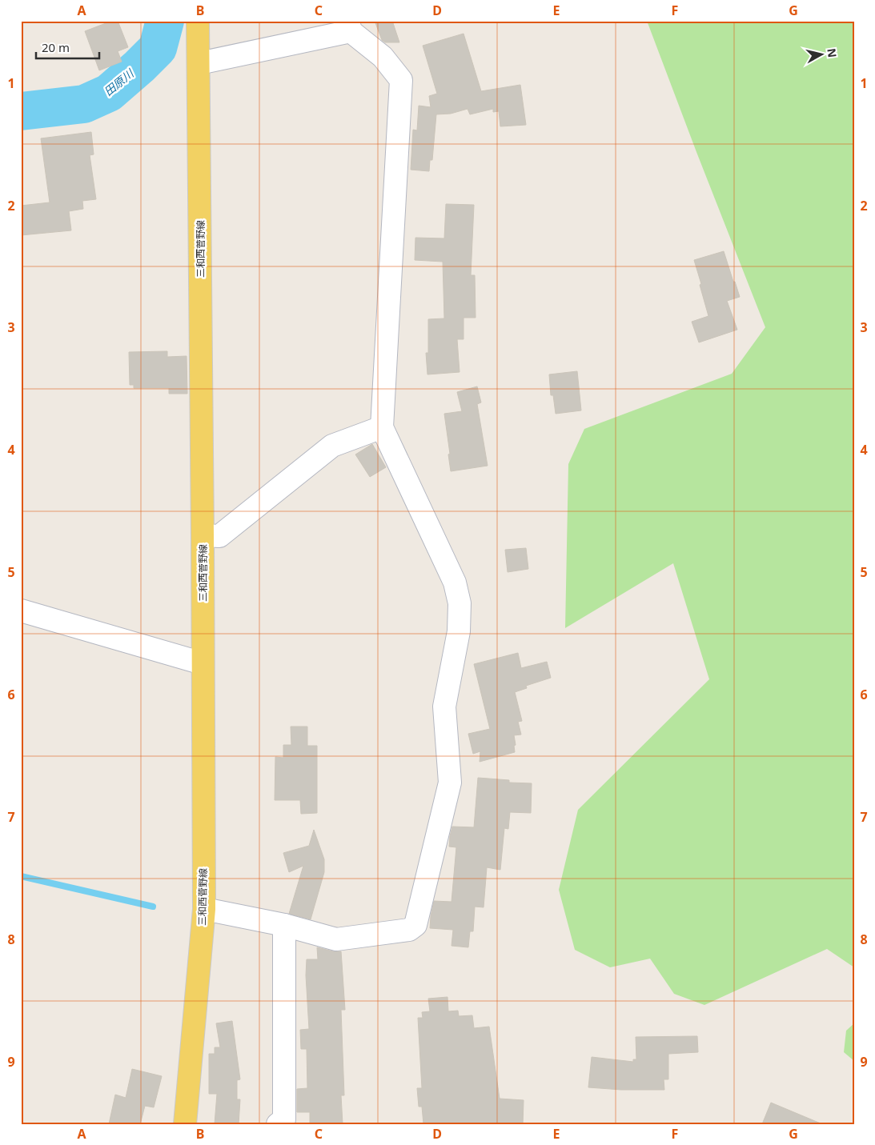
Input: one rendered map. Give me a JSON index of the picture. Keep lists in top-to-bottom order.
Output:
{
  "streets": {
    "main road": ["三和西菅野線"]
  },
  "water": ["田原川"],
  "scale_bar": "20 m",
  "north": "right",
  "grid": {
    "columns": [
      "A",
      "B",
      "C",
      "D",
      "E",
      "F",
      "G"
    ],
    "rows": [
      "1",
      "2",
      "3",
      "4",
      "5",
      "6",
      "7",
      "8",
      "9"
    ]
  }
}
